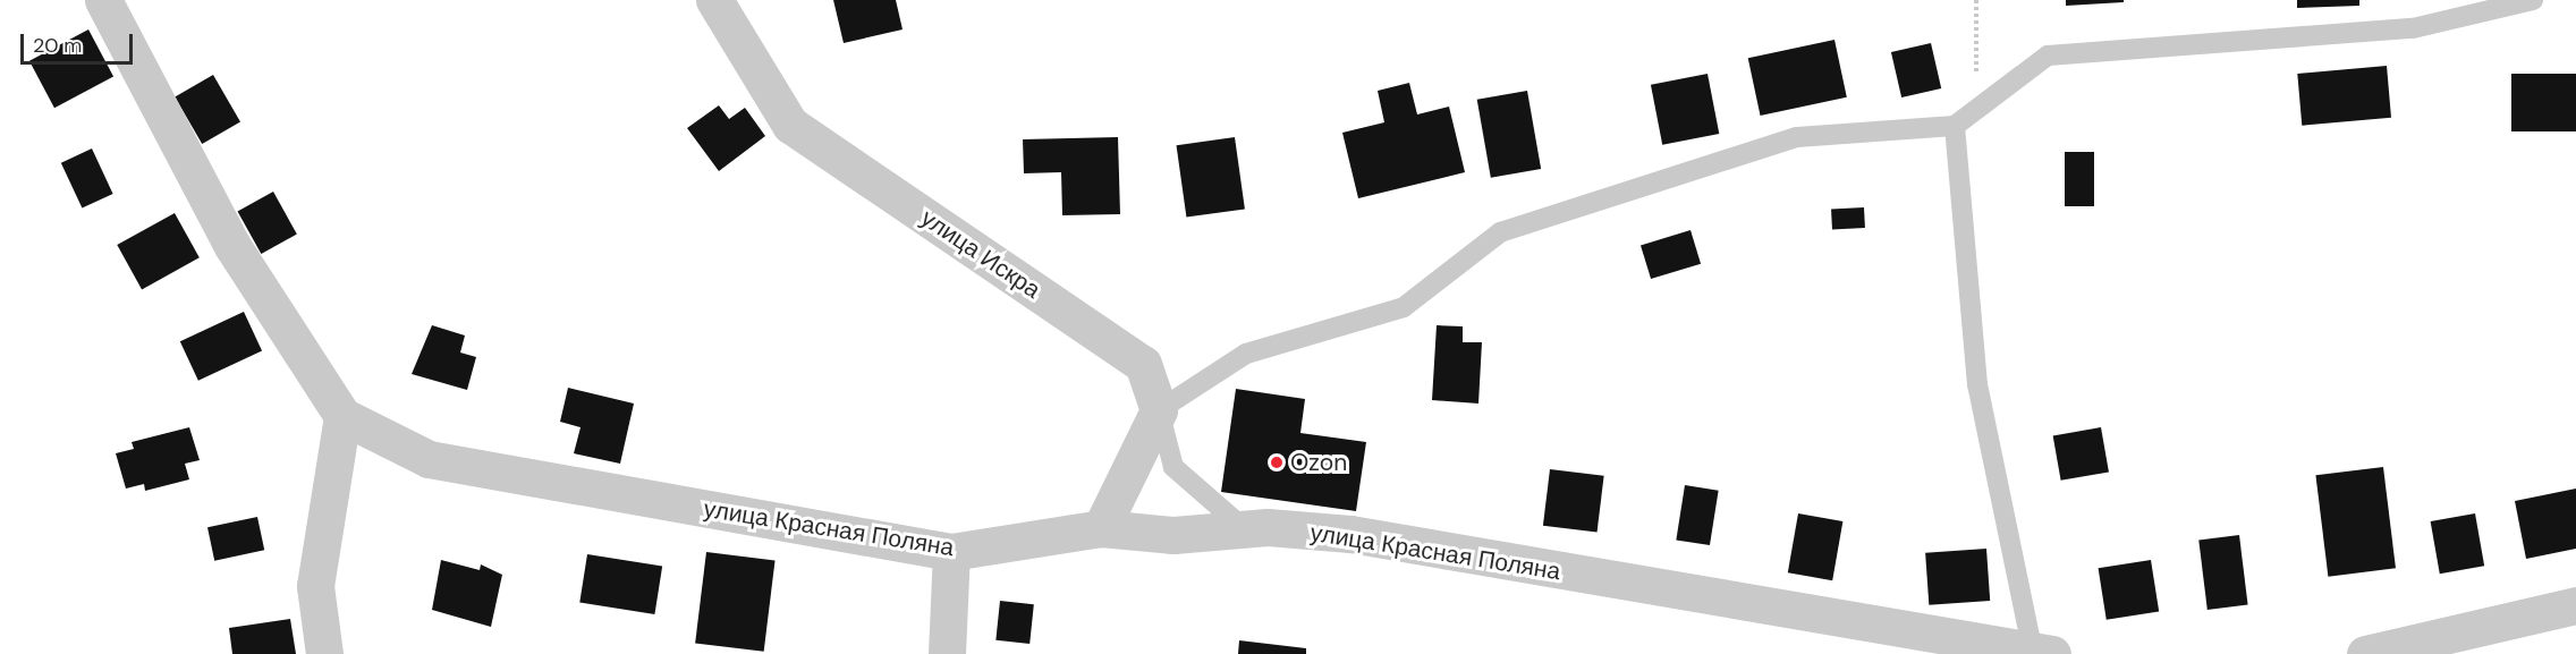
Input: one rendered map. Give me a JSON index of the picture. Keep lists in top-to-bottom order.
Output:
{
  "streets": {
    "street": ["улица Искра", "улица Красная Поляна"]
  },
  "places": ["Ozon"],
  "scale_bar": "20 m"
}
